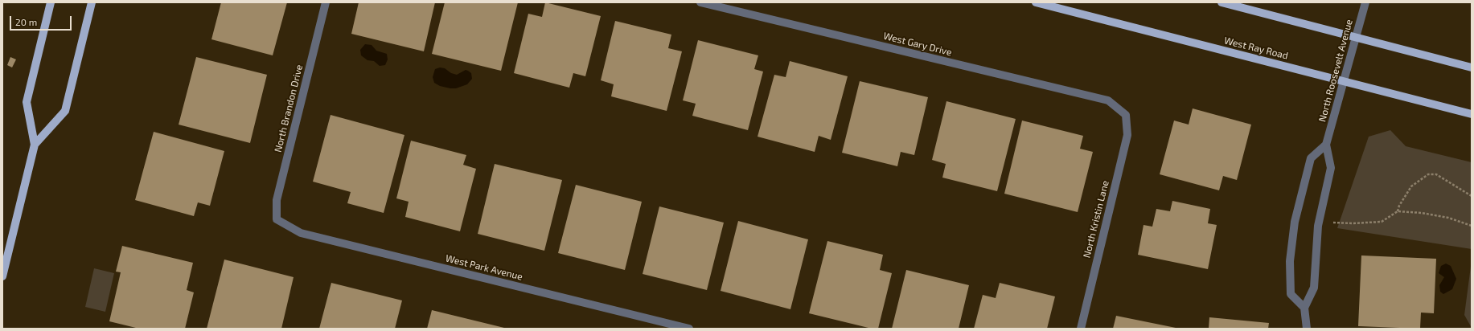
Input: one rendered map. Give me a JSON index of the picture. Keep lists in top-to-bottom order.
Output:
{
  "streets": {
    "main road": ["West Ray Road"],
    "street": [
      "West Gary Drive",
      "North Roosevelt Avenue",
      "North Brandon Drive",
      "North Kristin Lane",
      "West Park Avenue"
    ]
  },
  "crossings": [
    ["West Gary Drive", "North Kristin Lane"],
    ["West Ray Road", "North Roosevelt Avenue"],
    ["North Brandon Drive", "West Park Avenue"]
  ],
  "scale_bar": "20 m"
}
